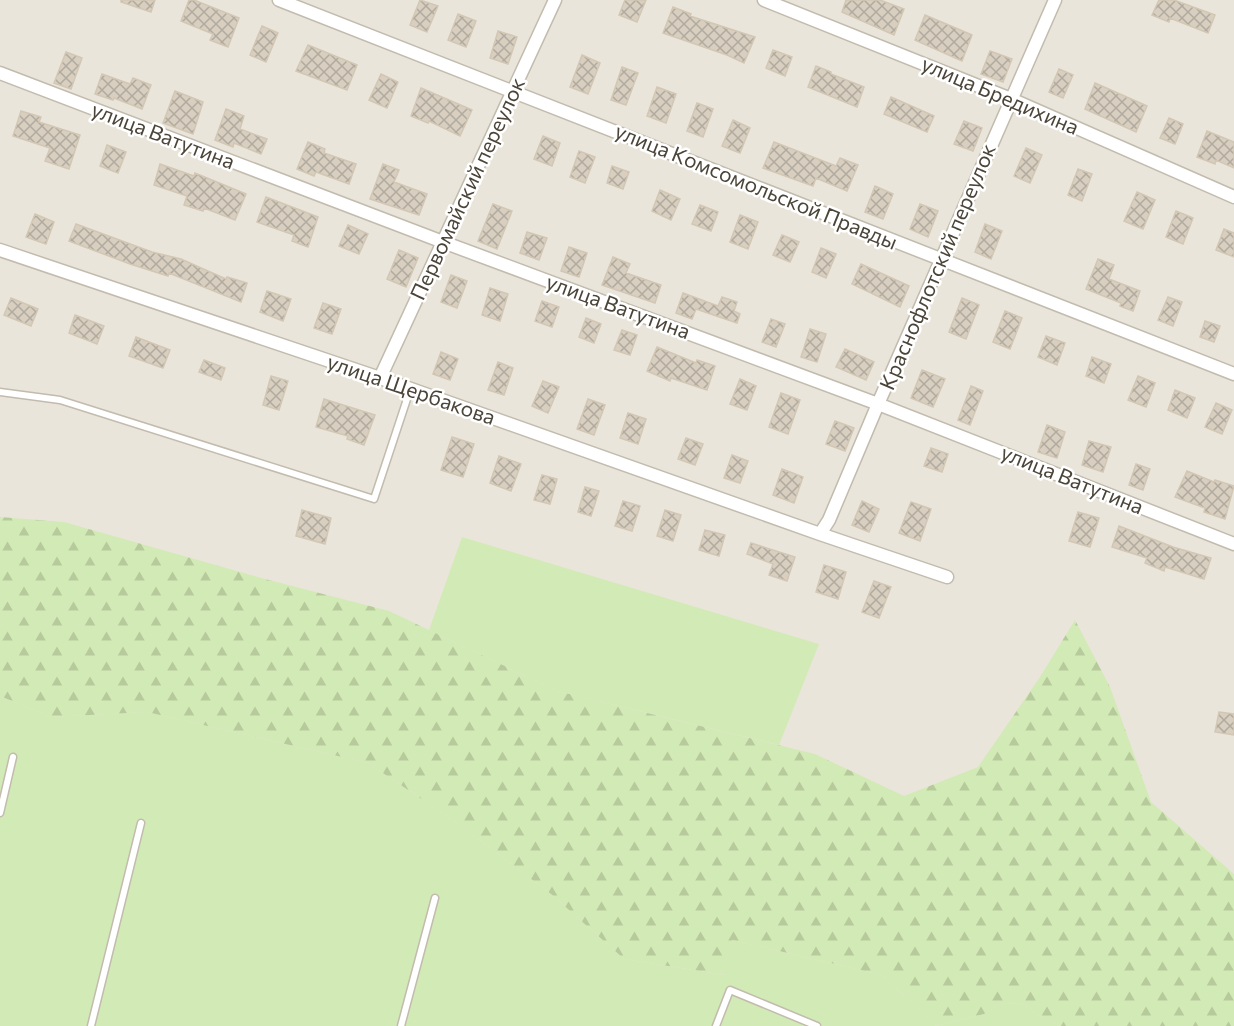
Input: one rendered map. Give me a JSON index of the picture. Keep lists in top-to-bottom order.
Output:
{
  "streets": {
    "street": [
      "улица Бредихина",
      "улица Ватутина",
      "улица Комсомольской Правды",
      "Первомайский переулок",
      "Краснофлотский переулок",
      "улица Щербакова"
    ]
  },
  "crossings": [
    ["улица Бредихина", "Краснофлотский переулок"],
    ["улица Ватутина", "Первомайский переулок"],
    ["улица Ватутина", "Краснофлотский переулок"],
    ["улица Комсомольской Правды", "Первомайский переулок"],
    ["улица Комсомольской Правды", "Краснофлотский переулок"],
    ["Первомайский переулок", "улица Щербакова"],
    ["Краснофлотский переулок", "улица Щербакова"]
  ]
}
